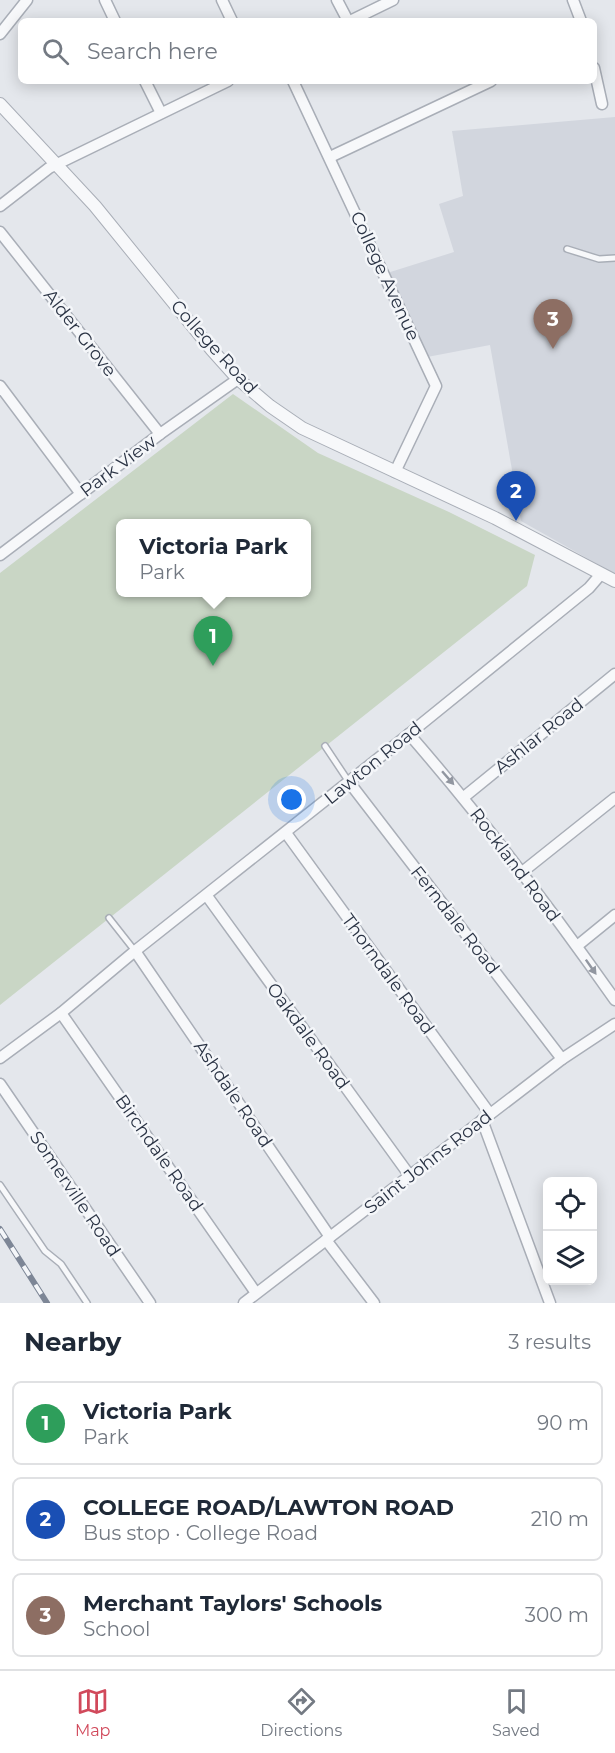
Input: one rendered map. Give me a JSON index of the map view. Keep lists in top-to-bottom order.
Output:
{
  "streets": {
    "street": [
      "College Avenue",
      "Alder Grove",
      "College Road",
      "Park View",
      "Ashlar Road",
      "Lawton Road",
      "Rockland Road",
      "Ferndale Road",
      "Thorndale Road",
      "Oakdale Road",
      "Ashdale Road",
      "Birchdale Road",
      "Saint Johns Road",
      "Somerville Road"
    ]
  },
  "crossings": [
    ["College Avenue", "College Road"],
    ["Alder Grove", "Park View"],
    ["College Road", "Park View"],
    ["College Road", "Lawton Road"],
    ["Ashlar Road", "Rockland Road"],
    ["Lawton Road", "Rockland Road"],
    ["Lawton Road", "Ferndale Road"],
    ["Lawton Road", "Thorndale Road"],
    ["Lawton Road", "Oakdale Road"],
    ["Lawton Road", "Ashdale Road"],
    ["Lawton Road", "Birchdale Road"],
    ["Ferndale Road", "Saint Johns Road"],
    ["Thorndale Road", "Saint Johns Road"],
    ["Oakdale Road", "Saint Johns Road"],
    ["Ashdale Road", "Saint Johns Road"],
    ["Birchdale Road", "Saint Johns Road"]
  ],
  "one_way": ["Rockland Road"],
  "page": {
    "search": "Search here",
    "pins": ["3", "2", "1"],
    "popup": ["Victoria Park", "Park"],
    "heading": ["Nearby", "3 results"],
    "list": [
      {
        "mark": "1",
        "name": "Victoria Park",
        "note": "Park",
        "value": "90 m"
      },
      {
        "mark": "2",
        "name": "COLLEGE ROAD/LAWTON ROAD",
        "note": "Bus stop · College Road",
        "value": "210 m"
      },
      {
        "mark": "3",
        "name": "Merchant Taylors' Schools",
        "note": "School",
        "value": "300 m"
      }
    ],
    "nav": ["Map", "Directions", "Saved"]
  }
}
